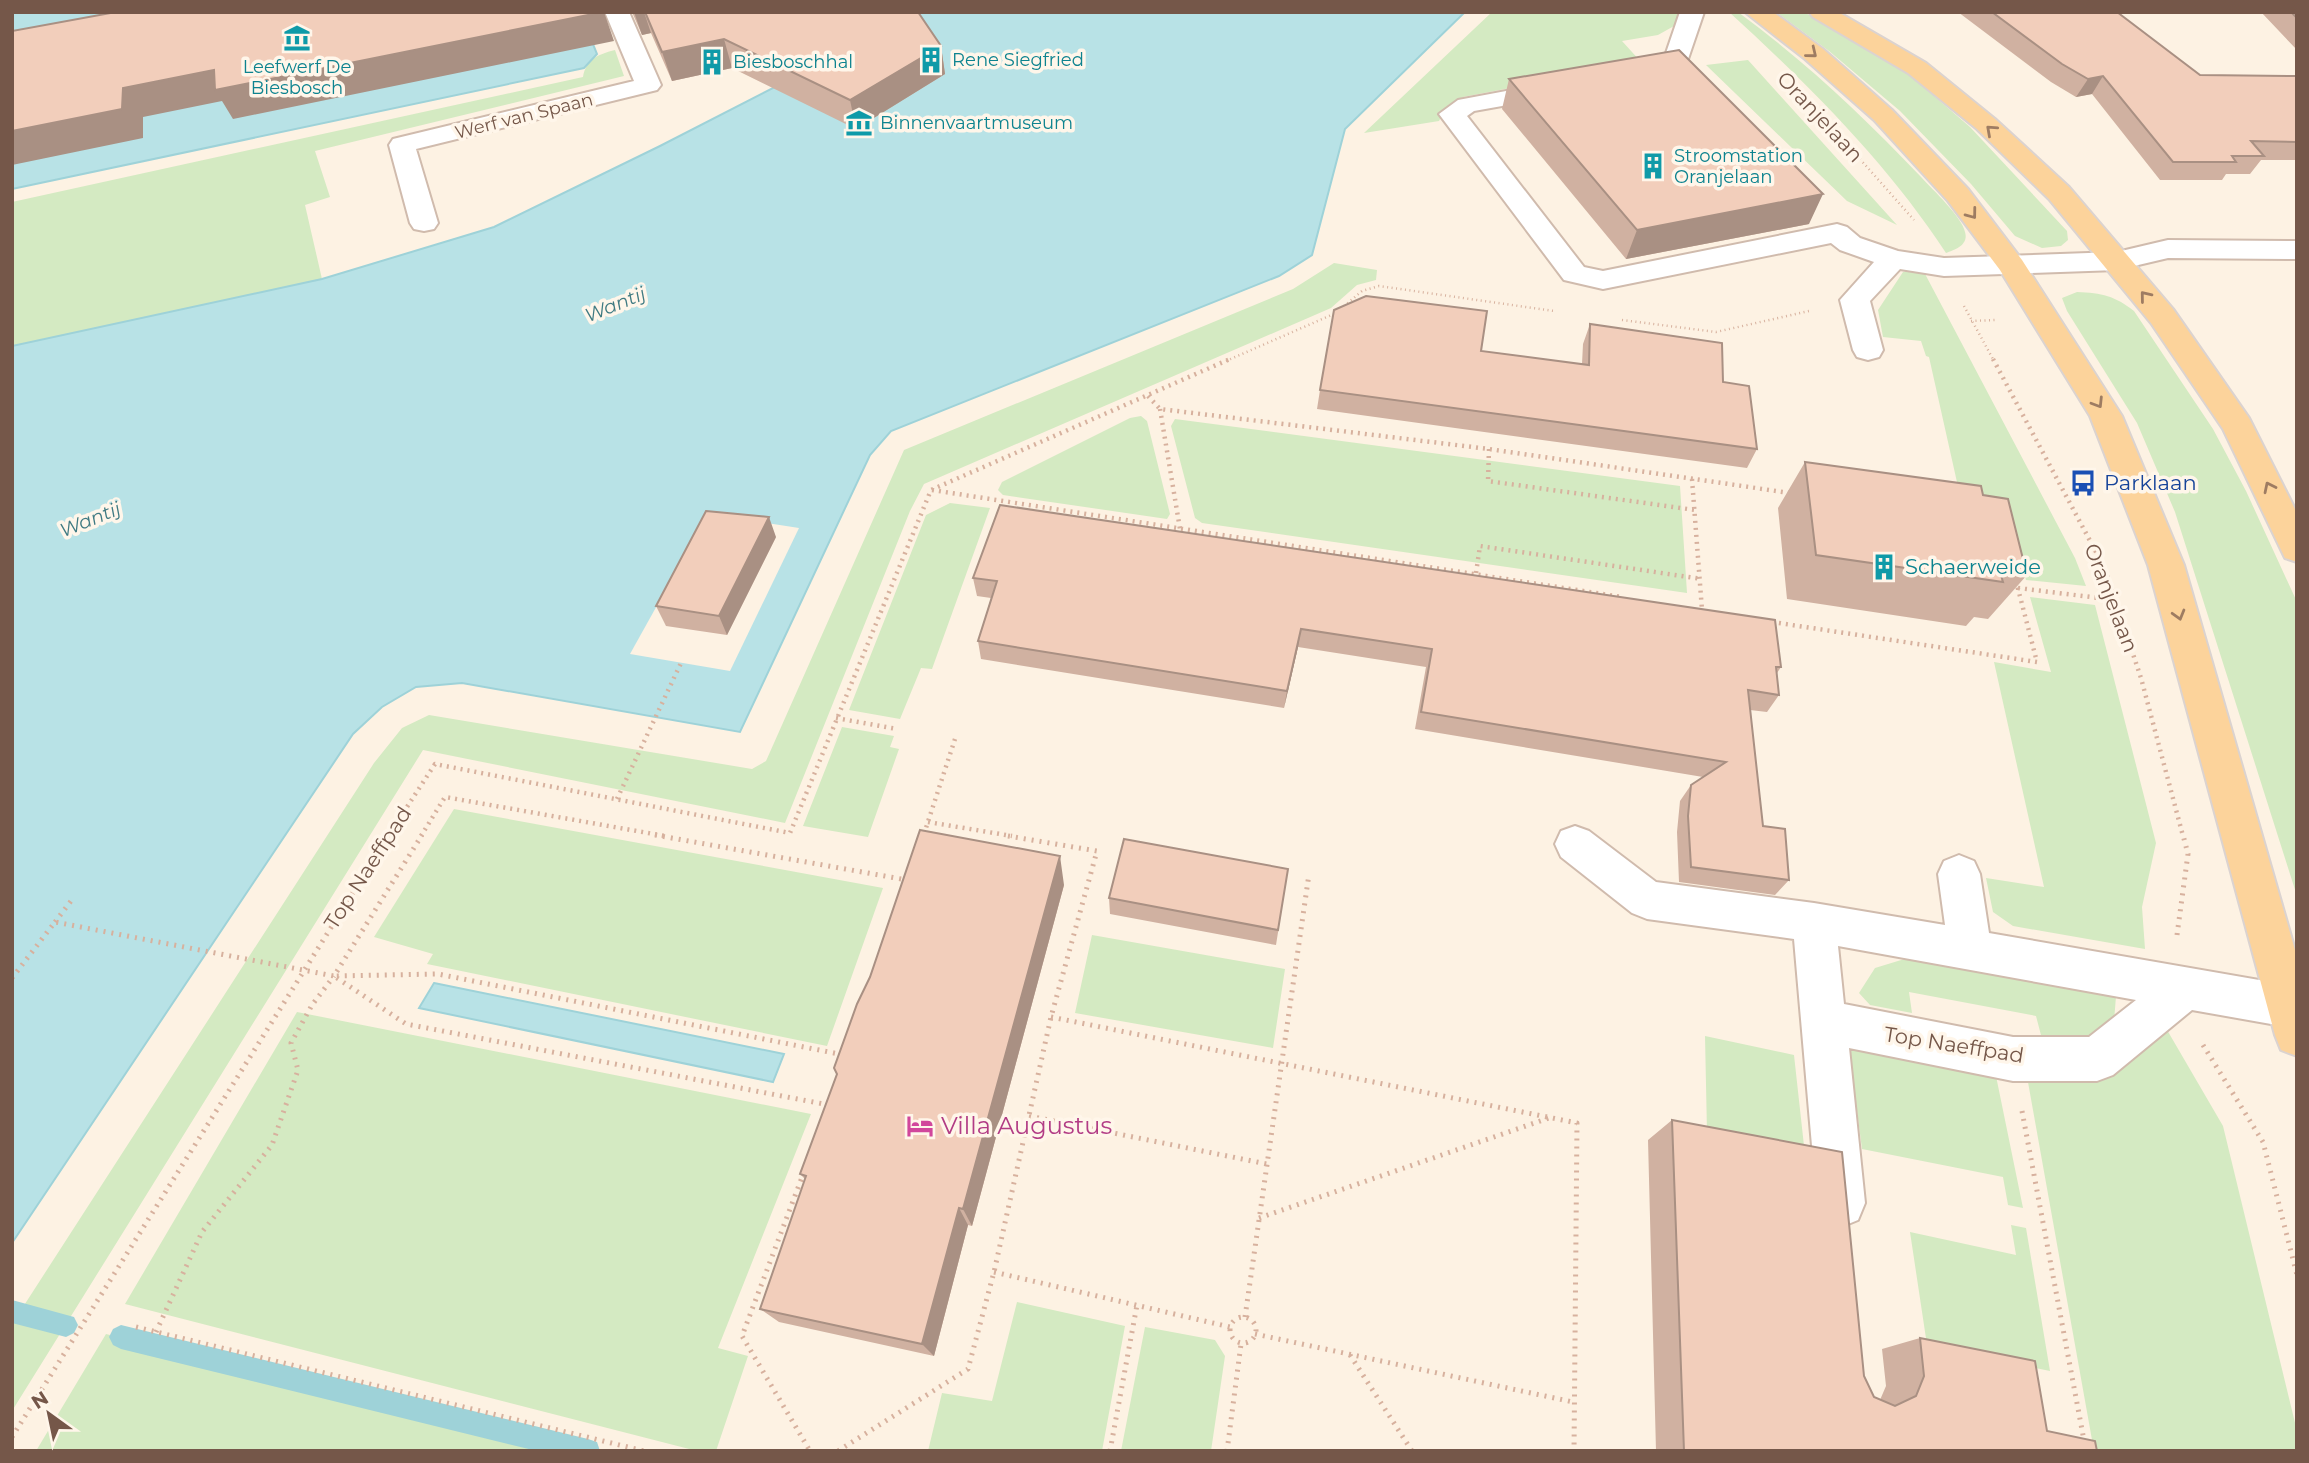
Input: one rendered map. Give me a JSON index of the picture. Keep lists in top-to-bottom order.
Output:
{
  "streets": {
    "main road": ["Oranjelaan"],
    "street": ["Werf van Spaan", "Top Naeffpad"]
  },
  "crossings": [
    ["Oranjelaan", "Top Naeffpad"]
  ],
  "water": ["Wantij"],
  "places": {
    "museum": ["Leefwerf De Biesbosch", "Binnenvaartmuseum"],
    "building": [
      "Rene Siegfried",
      "Biesboschhal",
      "Stroomstation Oranjelaan",
      "Schaerweide"
    ],
    "bus stop": ["Parklaan"],
    "hotel": ["Villa Augustus"]
  },
  "north": "top left"
}
